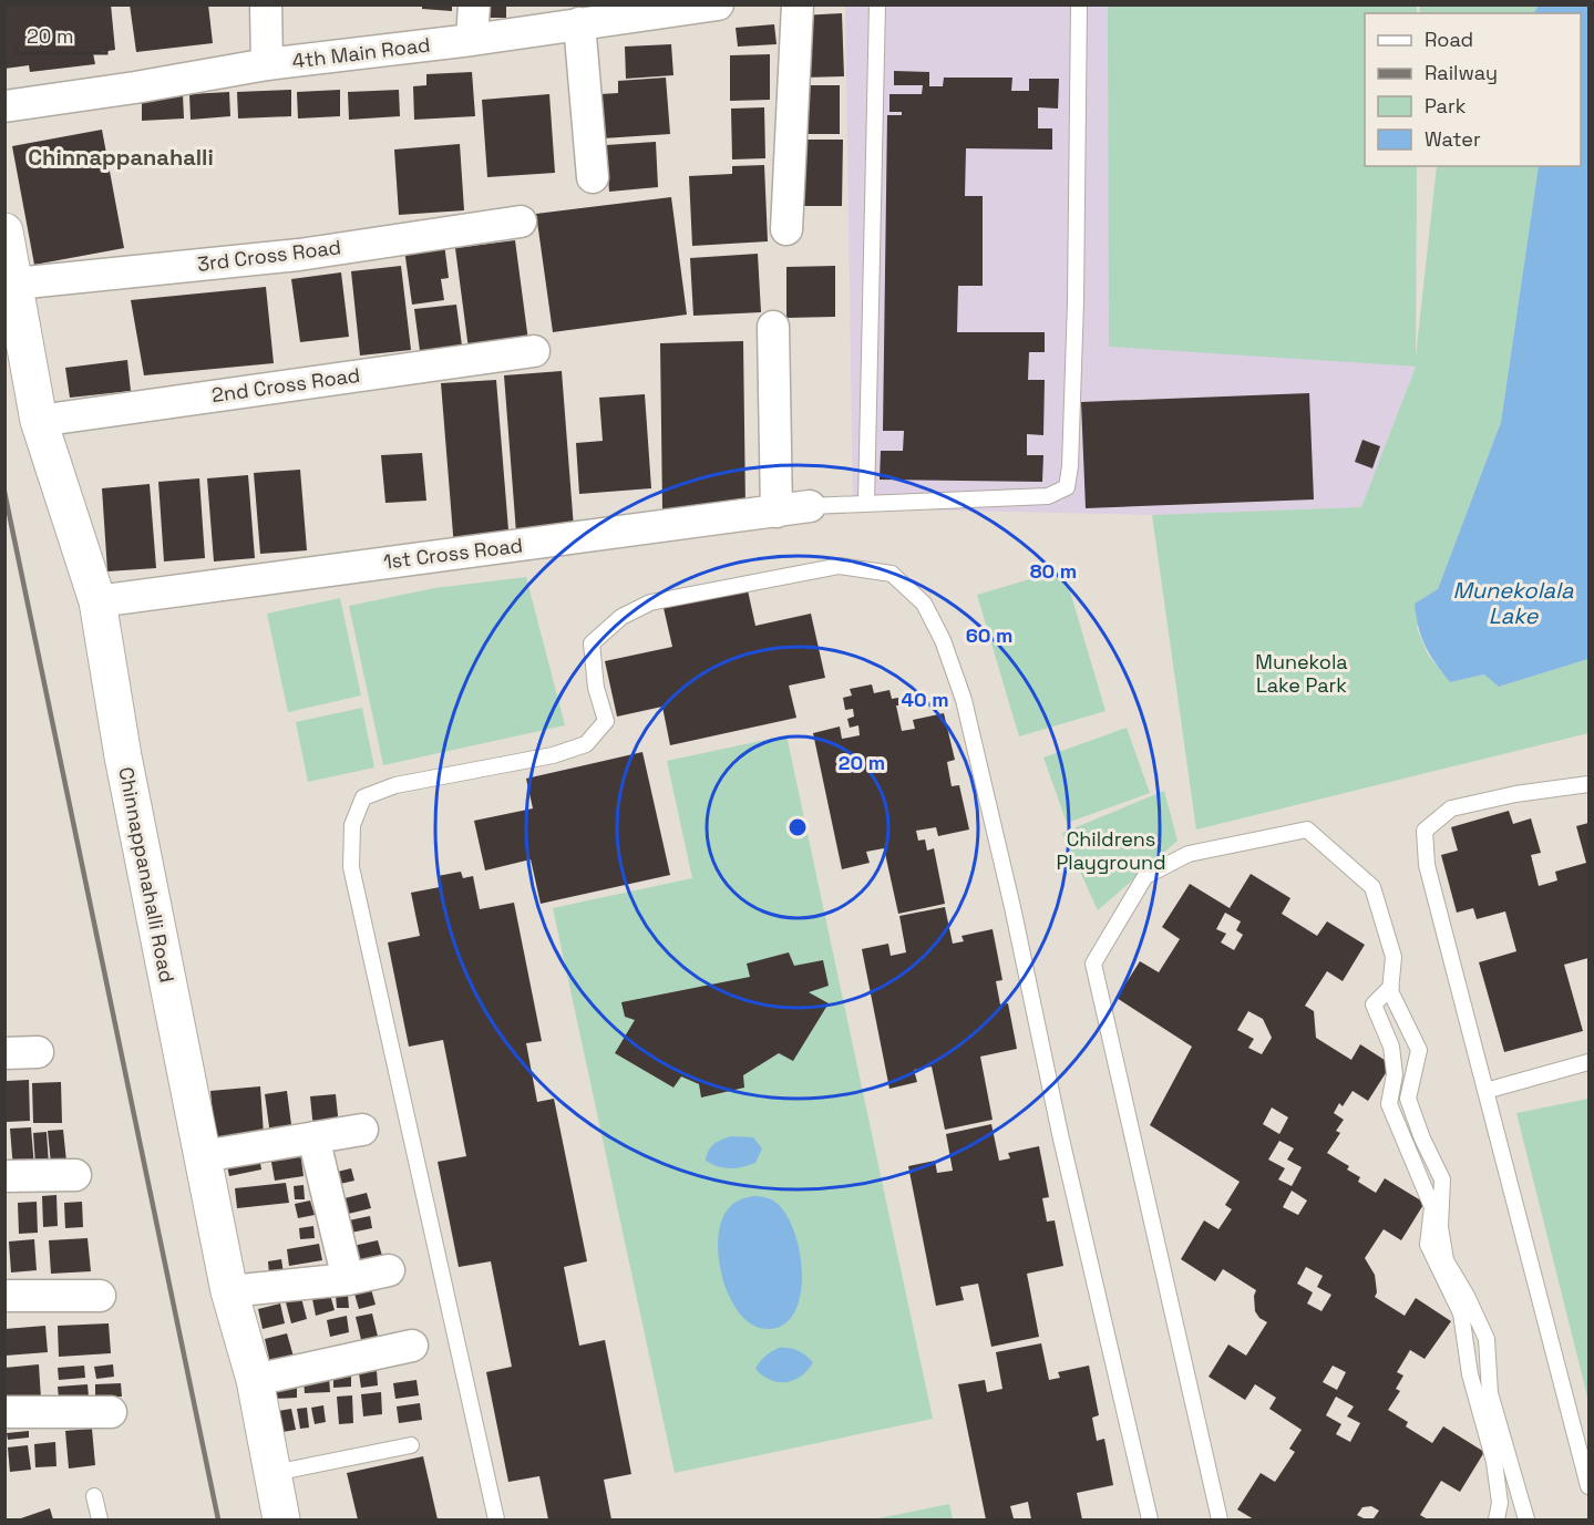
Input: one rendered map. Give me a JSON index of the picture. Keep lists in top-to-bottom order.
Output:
{
  "streets": {
    "street": [
      "4th Main Road",
      "3rd Cross Road",
      "2nd Cross Road",
      "1st Cross Road",
      "Chinnappanahalli Road"
    ]
  },
  "crossings": [
    ["3rd Cross Road", "Chinnappanahalli Road"],
    ["2nd Cross Road", "Chinnappanahalli Road"],
    ["1st Cross Road", "Chinnappanahalli Road"]
  ],
  "districts": ["Chinnappanahalli"],
  "water": ["Munekolala Lake"],
  "parks": ["Munekola Lake Park", "Childrens Playground"],
  "legend": [
    "Road",
    "Railway",
    "Park",
    "Water"
  ],
  "scale_bar": "20 m",
  "rings": [
    "80 m",
    "60 m",
    "40 m",
    "20 m"
  ]
}
